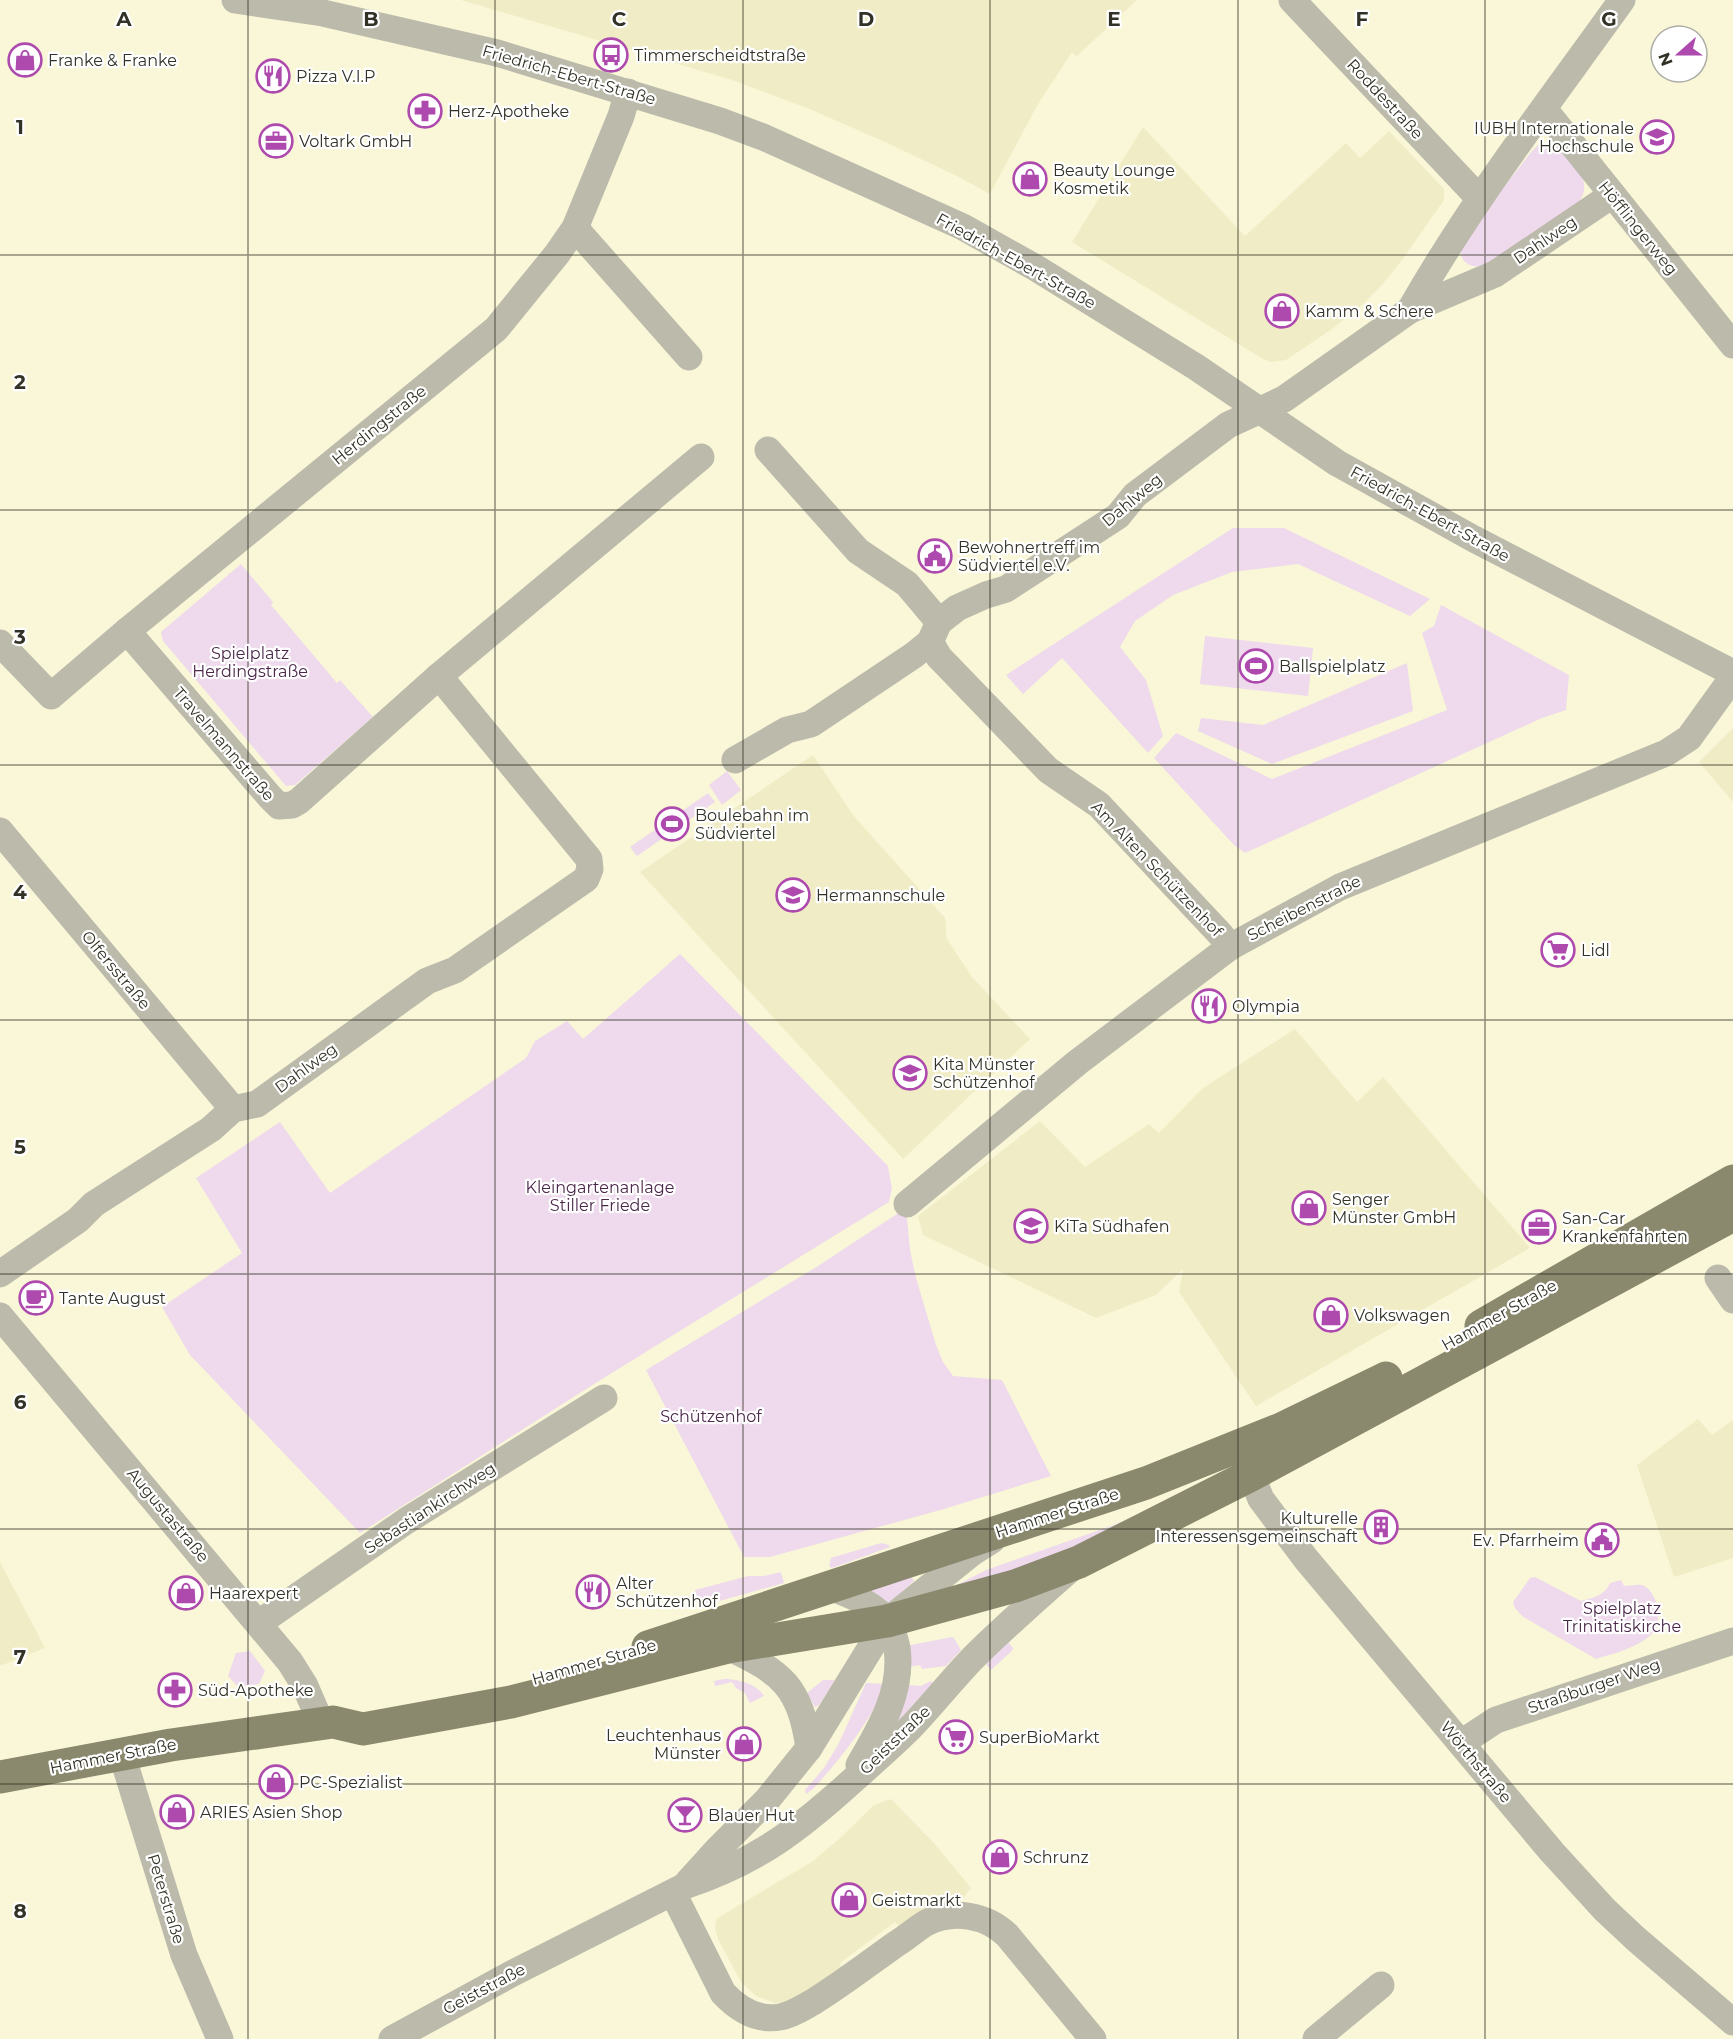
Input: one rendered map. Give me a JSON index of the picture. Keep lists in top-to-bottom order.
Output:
{
  "streets": {
    "main road": ["Hammer Straße"],
    "street": [
      "Friedrich-Ebert-Straße",
      "Roddestraße",
      "Höfflingerweg",
      "Dahlweg",
      "Herdingstraße",
      "Travelmannstraße",
      "Am Alten Schützenhof",
      "Scheibenstraße",
      "Olfersstraße",
      "Sebastiankirchweg",
      "Augustastraße",
      "Straßburger Weg",
      "Geiststraße",
      "Wörthstraße",
      "Peterstraße"
    ]
  },
  "crossings": [
    ["Friedrich-Ebert-Straße", "Dahlweg"],
    ["Friedrich-Ebert-Straße", "Herdingstraße"],
    ["Friedrich-Ebert-Straße", "Scheibenstraße"],
    ["Roddestraße", "Dahlweg"],
    ["Höfflingerweg", "Dahlweg"],
    ["Dahlweg", "Travelmannstraße"],
    ["Dahlweg", "Am Alten Schützenhof"],
    ["Dahlweg", "Olfersstraße"],
    ["Herdingstraße", "Travelmannstraße"],
    ["Am Alten Schützenhof", "Scheibenstraße"],
    ["Hammer Straße", "Augustastraße"],
    ["Hammer Straße", "Geiststraße"],
    ["Hammer Straße", "Wörthstraße"],
    ["Hammer Straße", "Peterstraße"],
    ["Sebastiankirchweg", "Augustastraße"],
    ["Straßburger Weg", "Wörthstraße"]
  ],
  "parks": [
    "Spielplatz Herdingstraße",
    "Kleingartenanlage Stiller Friede",
    "Schützenhof",
    "Spielplatz Trinitatiskirche"
  ],
  "places": {
    "bus stop": ["Timmerscheidtstraße"],
    "shop": [
      "Franke & Franke",
      "Beauty Lounge Kosmetik",
      "Kamm & Schere",
      "Senger Münster GmbH",
      "Volkswagen",
      "Haarexpert",
      "Leuchtenhaus Münster",
      "PC-Spezialist",
      "ARIES Asien Shop",
      "Schrunz",
      "Geistmarkt"
    ],
    "restaurant": ["Pizza V.I.P", "Olympia", "Alter Schützenhof"],
    "pharmacy": ["Herz-Apotheke", "Süd-Apotheke"],
    "school or university": [
      "IUBH Internationale Hochschule",
      "Hermannschule",
      "Kita Münster Schützenhof",
      "KiTa Südhafen"
    ],
    "office": ["Voltark GmbH", "San-Car Krankenfahrten"],
    "public building": ["Bewohnertreff im Südviertel e.V.", "Ev. Pfarrheim"],
    "sports": ["Ballspielplatz", "Boulebahn im Südviertel"],
    "supermarket": ["Lidl", "SuperBioMarkt"],
    "cafe": ["Tante August"],
    "building": ["Kulturelle Interessensgemeinschaft"],
    "bar": ["Blauer Hut"]
  },
  "north": "left",
  "grid": {
    "columns": [
      "A",
      "B",
      "C",
      "D",
      "E",
      "F",
      "G"
    ],
    "rows": [
      "1",
      "2",
      "3",
      "4",
      "5",
      "6",
      "7",
      "8"
    ]
  }
}
